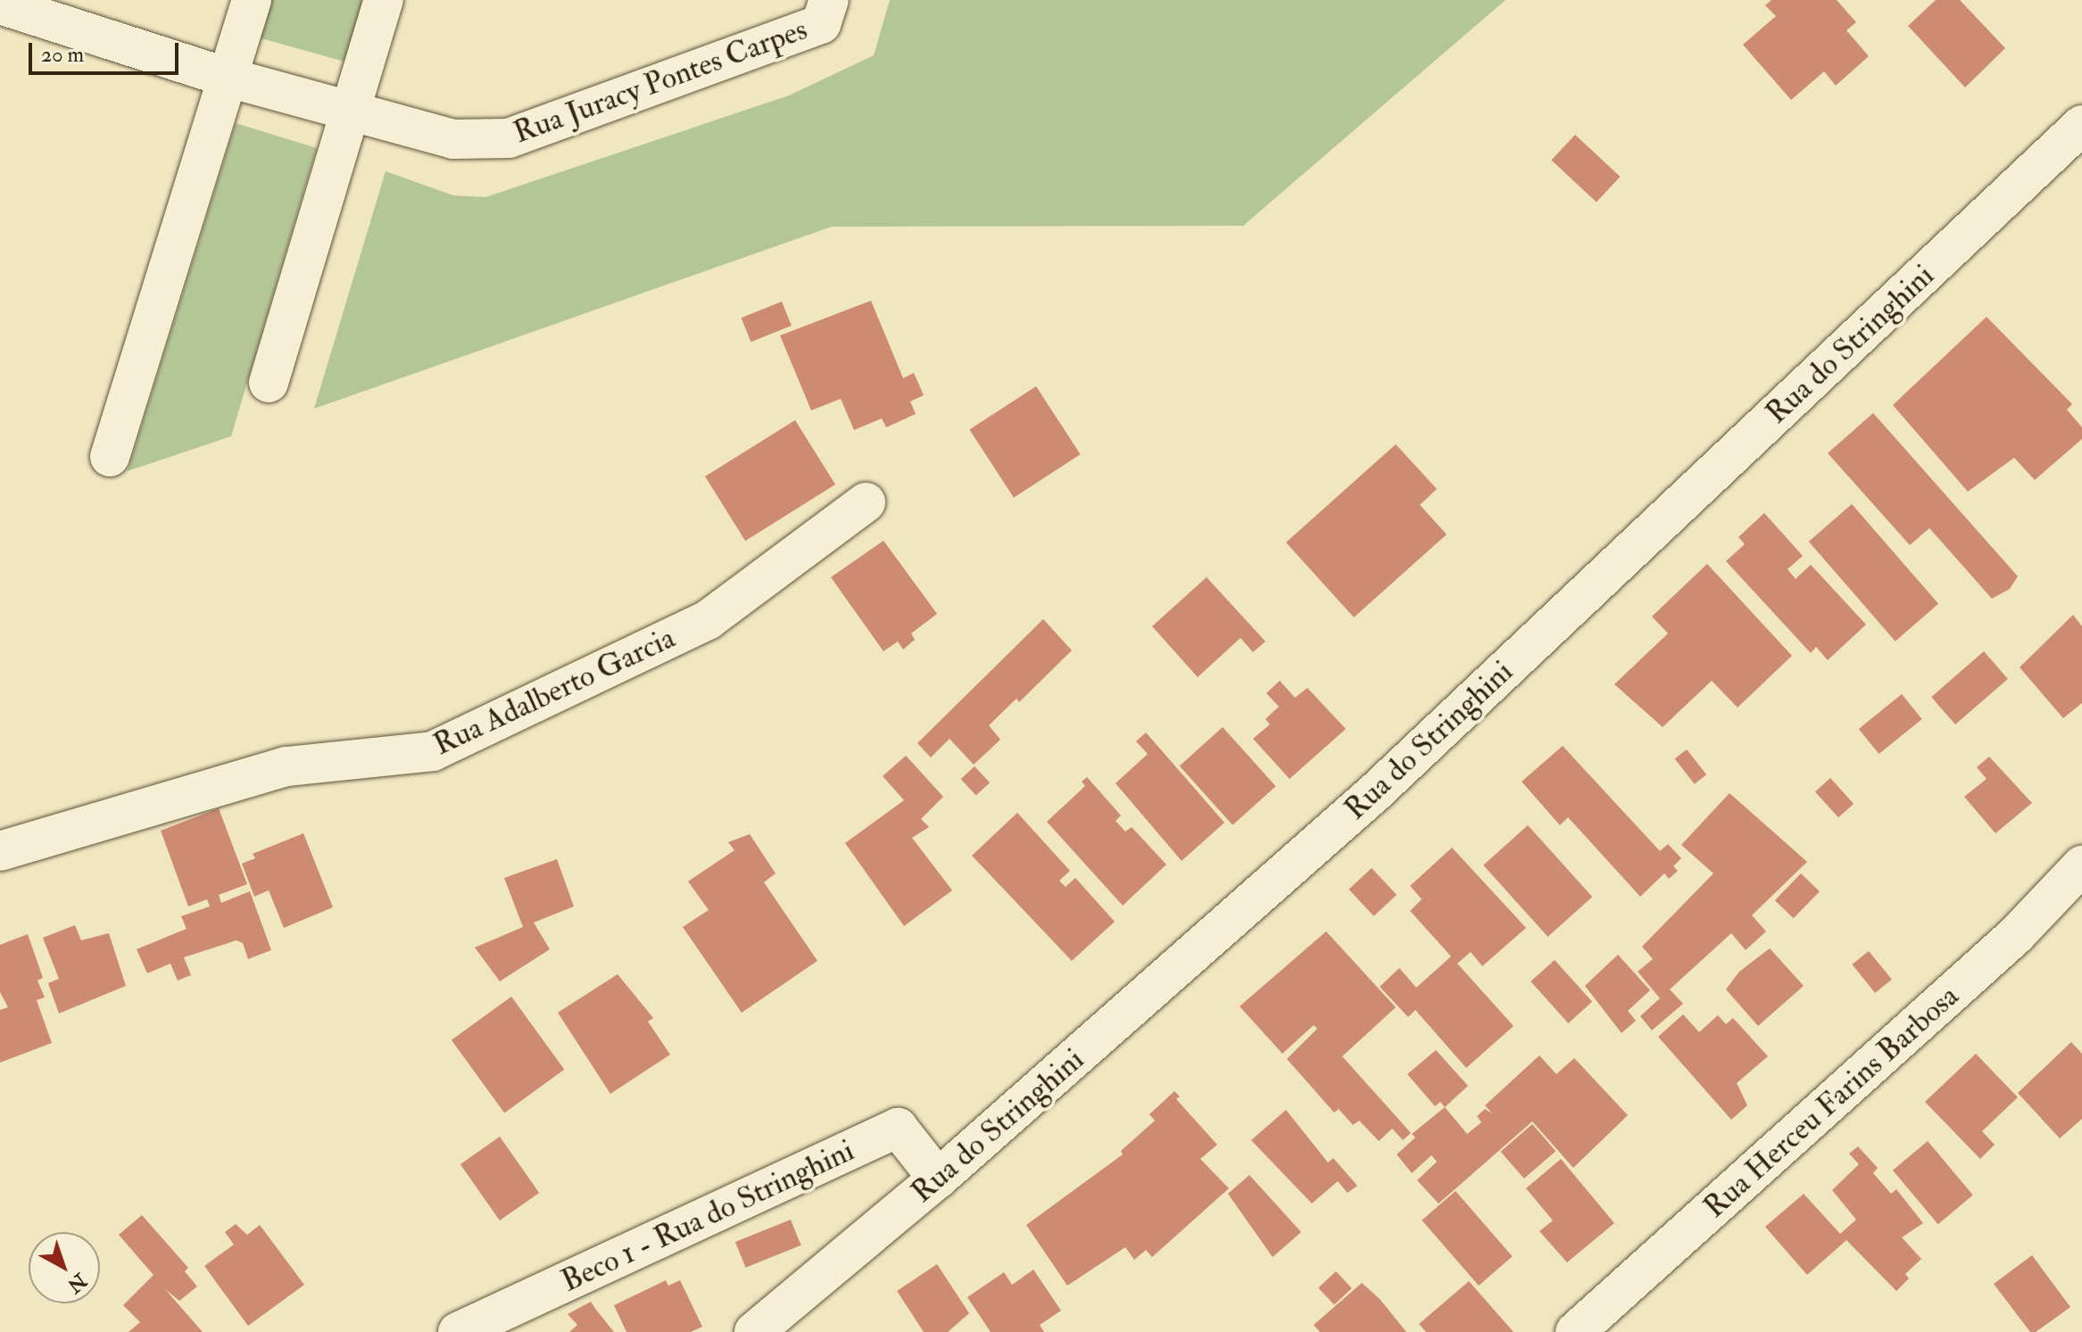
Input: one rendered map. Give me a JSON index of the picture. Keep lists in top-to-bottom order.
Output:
{
  "streets": {
    "street": [
      "Rua Juracy Pontes Carpes",
      "Rua do Stringhini",
      "Rua Adalberto Garcia",
      "Rua Herceu Farins Barbosa",
      "Beco 1 - Rua do Stringhini"
    ]
  },
  "crossings": [
    ["Rua do Stringhini", "Beco 1 - Rua do Stringhini"]
  ],
  "scale_bar": "20 m",
  "north": "bottom right"
}
